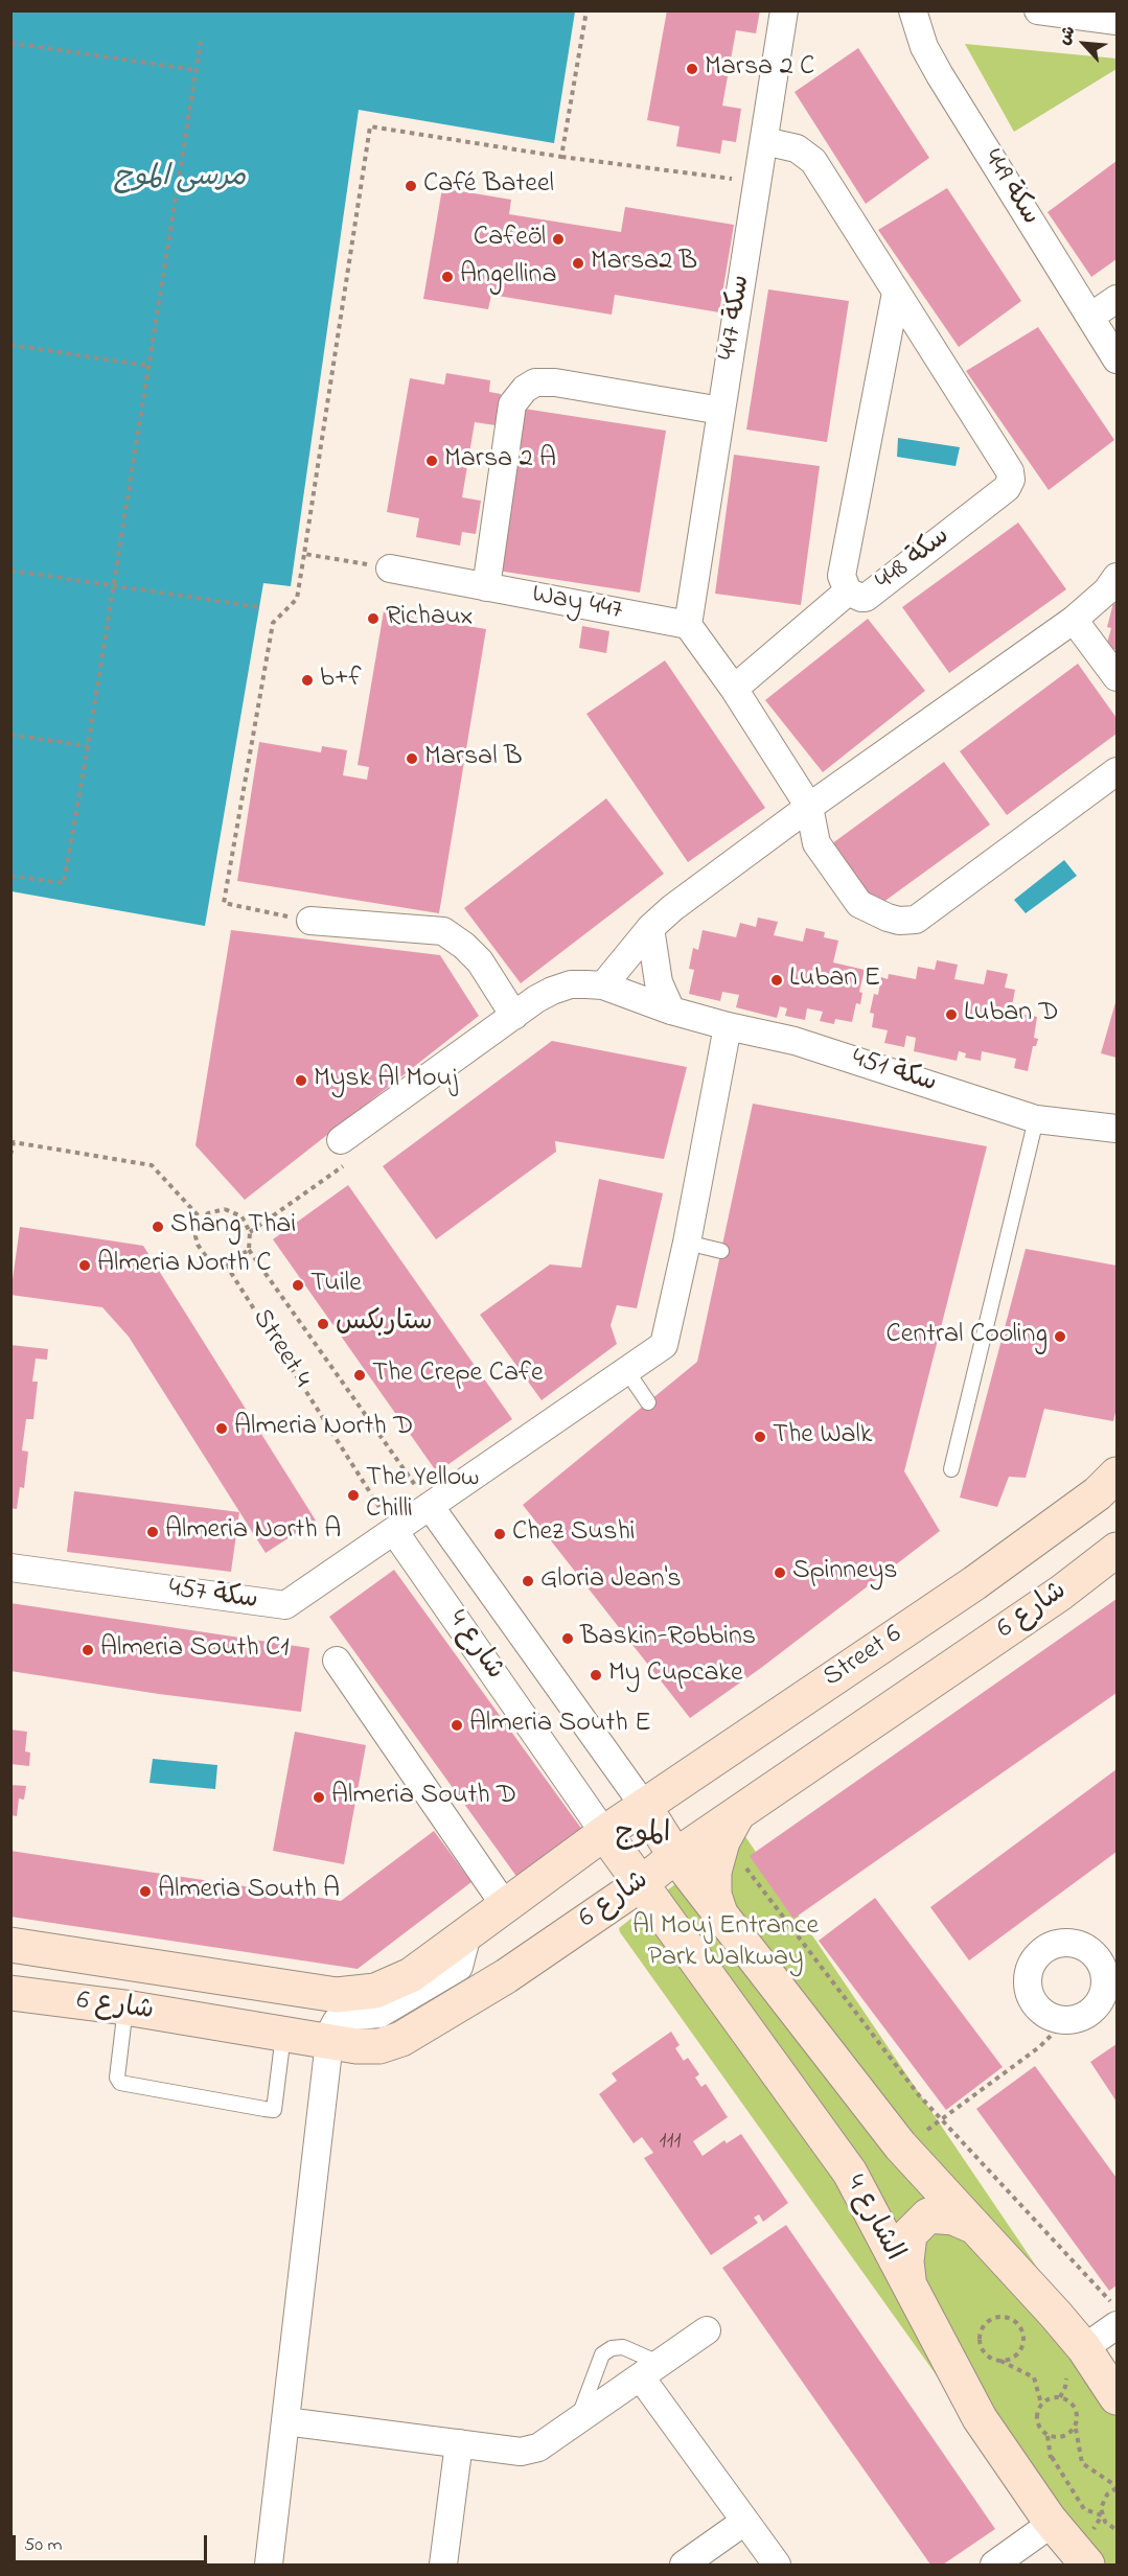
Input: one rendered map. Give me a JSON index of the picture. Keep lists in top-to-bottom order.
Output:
{
  "streets": {
    "street": [
      "سكة 449",
      "سكة 447",
      "سكة 448",
      "Way 447",
      "سكة 451",
      "سكة 457",
      "شارع 6",
      "شارع 4",
      "Street 6",
      "الشارع 4"
    ],
    "path": ["Street 4"]
  },
  "crossings": [
    ["سكة 447", "سكة 448"],
    ["سكة 447", "Way 447"],
    ["سكة 451", "سكة 457"],
    ["Street 4", "سكة 457"],
    ["Street 4", "شارع 4"],
    ["سكة 457", "شارع 4"],
    ["شارع 6", "شارع 4"],
    ["شارع 6", "Street 6"],
    ["شارع 6", "الشارع 4"],
    ["شارع 4", "Street 6"],
    ["شارع 4", "الشارع 4"]
  ],
  "districts": ["الموج"],
  "water": ["مرسى الموج"],
  "parks": ["Al Mouj Entrance Park Walkway"],
  "places": [
    "Marsa 2 C",
    "Café Bateel",
    "Cafeöl",
    "Marsa2 B",
    "Angellina",
    "Marsa 2 A",
    "Richaux",
    "b+f",
    "Marsal B",
    "Luban E",
    "Luban D",
    "Mysk Al Mouj",
    "Shang Thai",
    "Almeria North C",
    "Tuile",
    "ستاربكس",
    "Central Cooling",
    "The Crepe Cafe",
    "Almeria North D",
    "The Walk",
    "The Yellow Chilli",
    "Almeria North A",
    "Chez Sushi",
    "Spinneys",
    "Gloria Jean's",
    "Baskin-Robbins",
    "Almeria South C1",
    "My Cupcake",
    "Almeria South E",
    "Almeria South D",
    "Almeria South A"
  ],
  "house_numbers": ["111"],
  "scale_bar": "50 m",
  "north": "top left"
}
